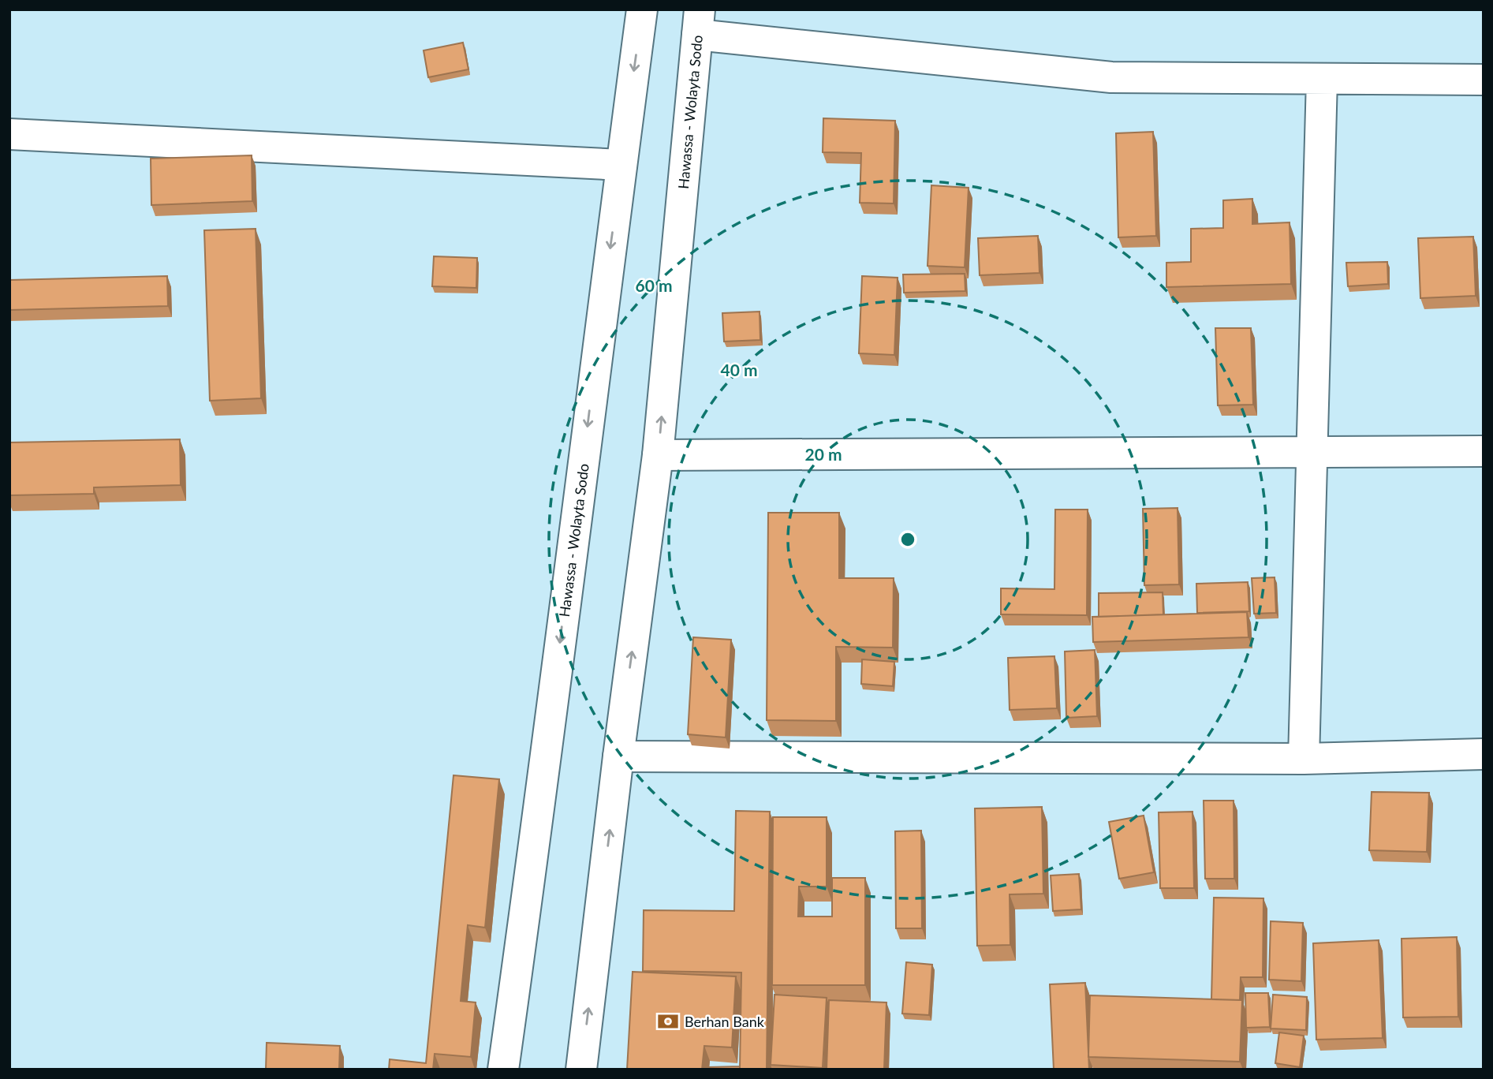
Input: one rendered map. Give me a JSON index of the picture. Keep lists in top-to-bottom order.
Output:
{
  "streets": {
    "street": ["Hawassa - Wolayta Sodo"]
  },
  "places": {
    "bank": ["Berhan Bank"]
  },
  "rings": ["60 m", "40 m", "20 m"]
}
